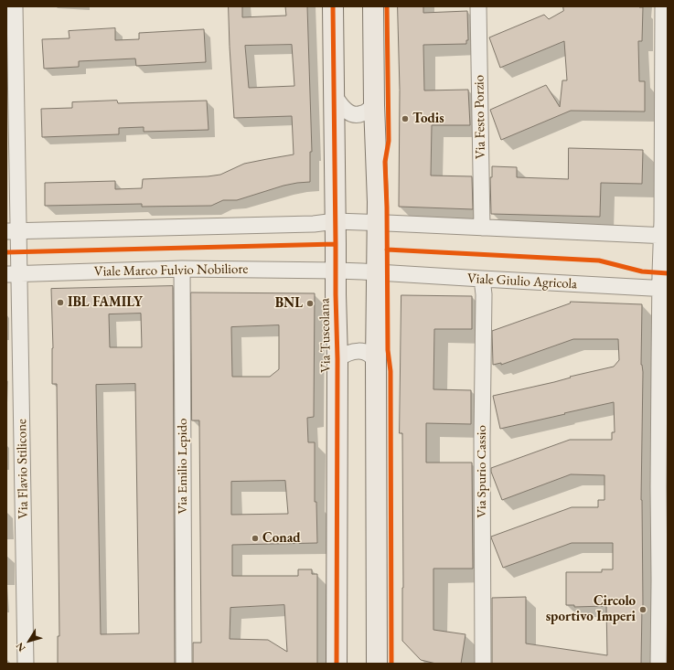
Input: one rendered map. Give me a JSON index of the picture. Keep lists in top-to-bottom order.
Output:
{
  "streets": {
    "main road": ["Via Tuscolana"],
    "street": [
      "Via Festo Porzio",
      "Viale Marco Fulvio Nobiliore",
      "Viale Giulio Agricola",
      "Via Emilio Lepido",
      "Via Flavio Stilicone",
      "Via Spurio Cassio"
    ]
  },
  "crossings": [
    ["Viale Marco Fulvio Nobiliore", "Via Tuscolana"],
    ["Viale Marco Fulvio Nobiliore", "Via Emilio Lepido"],
    ["Viale Marco Fulvio Nobiliore", "Via Flavio Stilicone"],
    ["Viale Giulio Agricola", "Via Spurio Cassio"]
  ],
  "places": [
    "Todis",
    "IBL FAMILY",
    "BNL",
    "Conad",
    "Circolo sportivo Imperi"
  ],
  "north": "bottom left"
}
